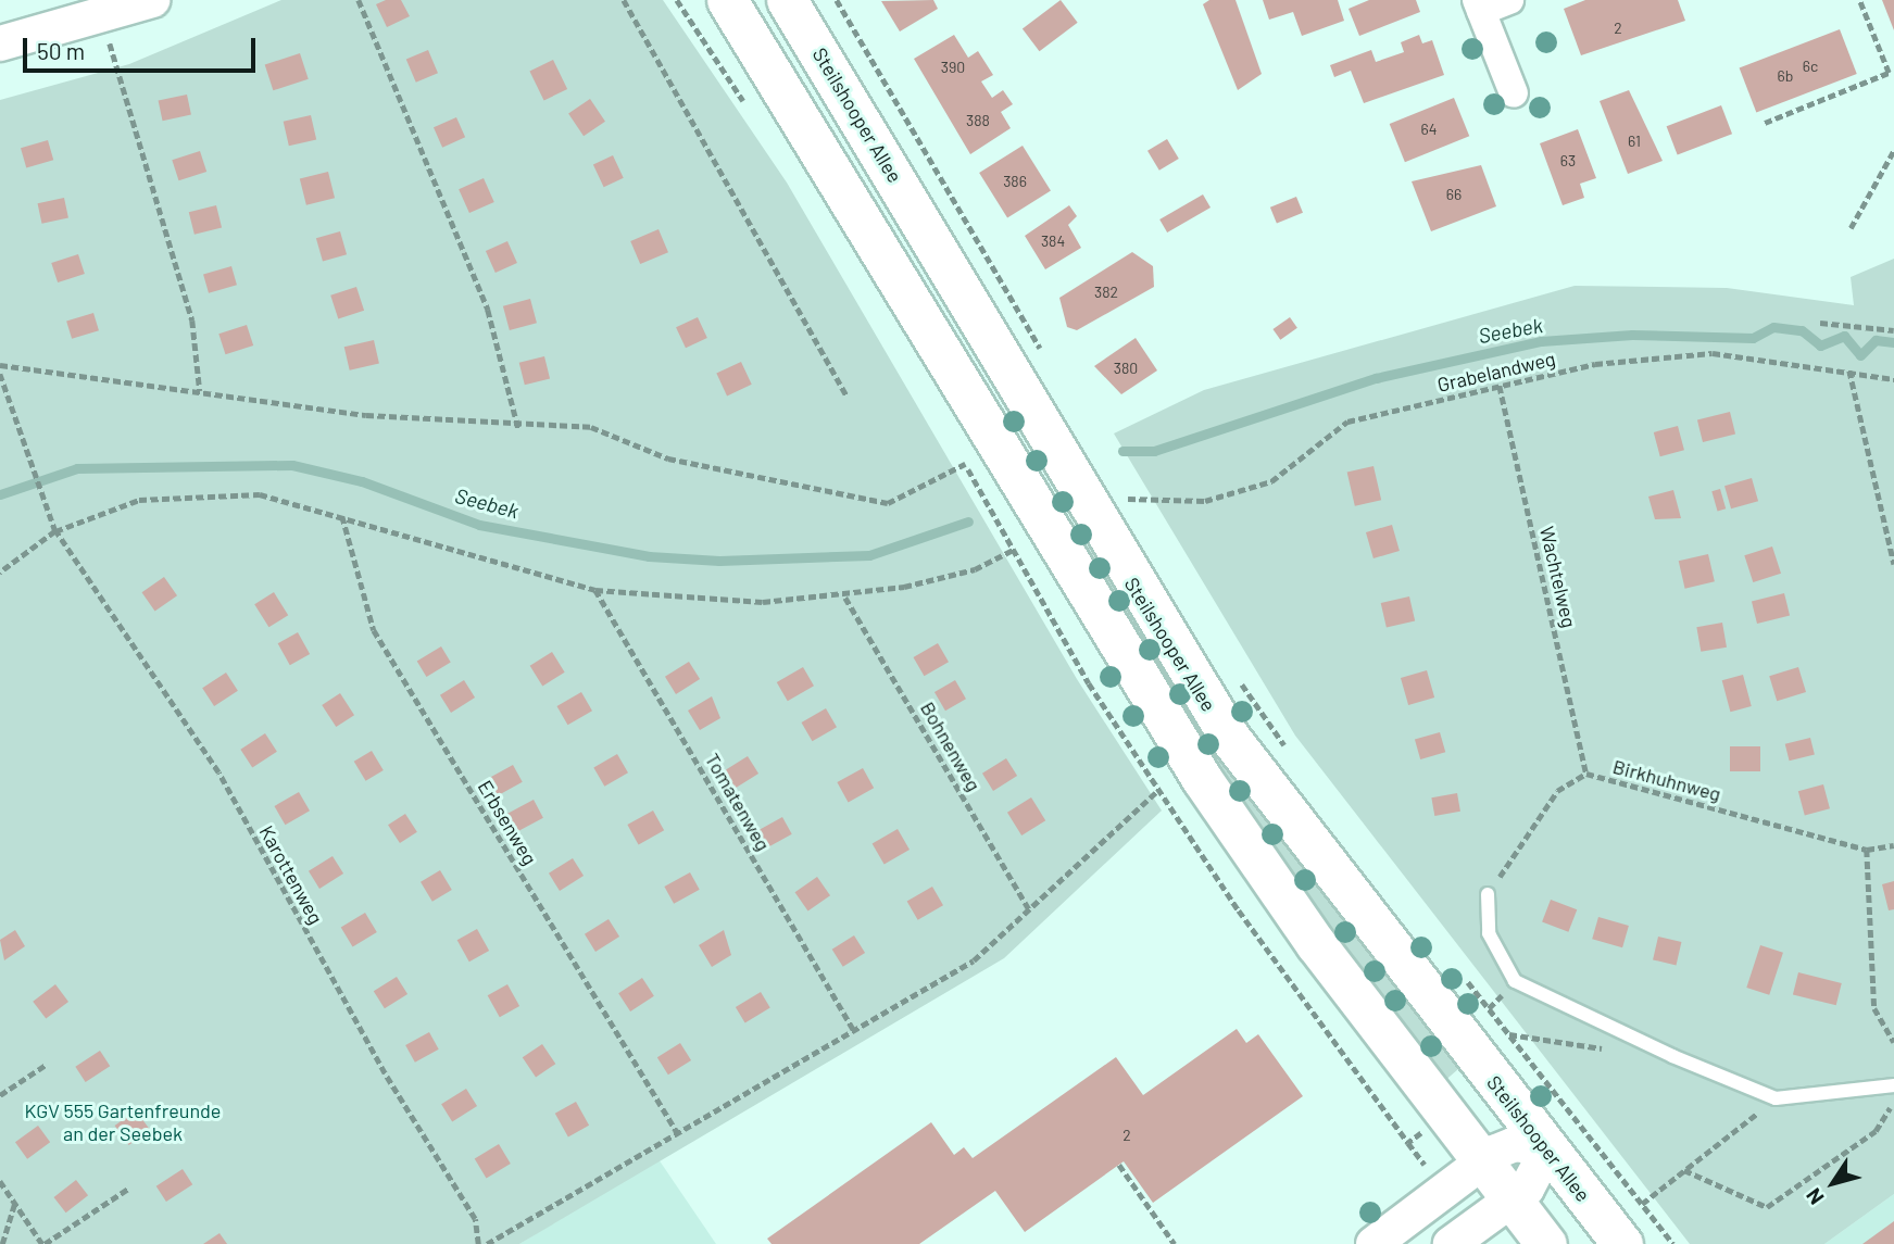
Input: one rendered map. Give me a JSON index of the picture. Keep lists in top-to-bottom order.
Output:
{
  "streets": {
    "main road": ["Steilshooper Allee"],
    "path": [
      "Grabelandweg",
      "Wachtelweg",
      "Bohnenweg",
      "Birkhuhnweg",
      "Tomatenweg",
      "Erbsenweg",
      "Karottenweg"
    ]
  },
  "crossings": [
    ["Grabelandweg", "Wachtelweg"],
    ["Wachtelweg", "Birkhuhnweg"]
  ],
  "water": ["Seebek"],
  "parks": ["KGV 555 Gartenfreunde an der Seebek"],
  "house_numbers": [
    "2",
    "6c",
    "390",
    "6b",
    "388",
    "64",
    "61",
    "63",
    "386",
    "66",
    "384",
    "382",
    "380",
    "2"
  ],
  "scale_bar": "50 m",
  "north": "bottom left"
}
